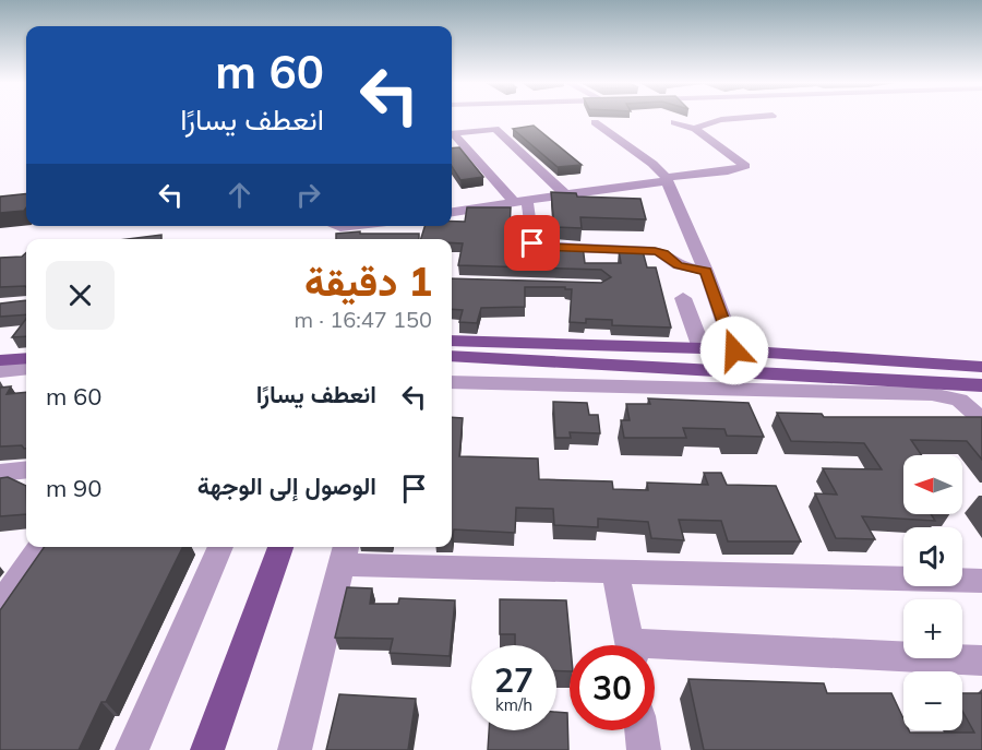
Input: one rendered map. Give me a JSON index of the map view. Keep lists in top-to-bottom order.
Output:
{
  "north": "left",
  "page": {
    "turn": ["60 m", "انعطف يسارًا"],
    "heading": ["1 دقيقة", "150 m · 16:47"],
    "list": [
      {
        "name": "انعطف يسارًا",
        "value": "60 m"
      },
      {
        "name": "الوصول إلى الوجهة",
        "value": "90 m"
      }
    ],
    "map_buttons": ["+", "−"],
    "speed": "27 km/h",
    "limit": "30"
  }
}
